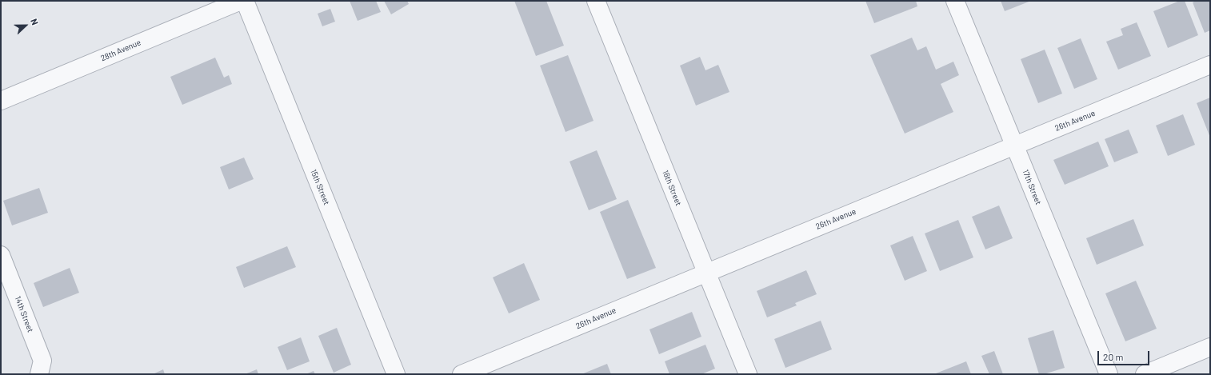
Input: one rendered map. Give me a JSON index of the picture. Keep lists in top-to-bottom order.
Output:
{
  "streets": {
    "street": [
      "28th Avenue",
      "26th Avenue",
      "15th Street",
      "17th Street",
      "16th Street",
      "14th Street"
    ]
  },
  "crossings": [
    ["26th Avenue", "17th Street"],
    ["26th Avenue", "16th Street"]
  ],
  "scale_bar": "20 m",
  "north": "right"
}
